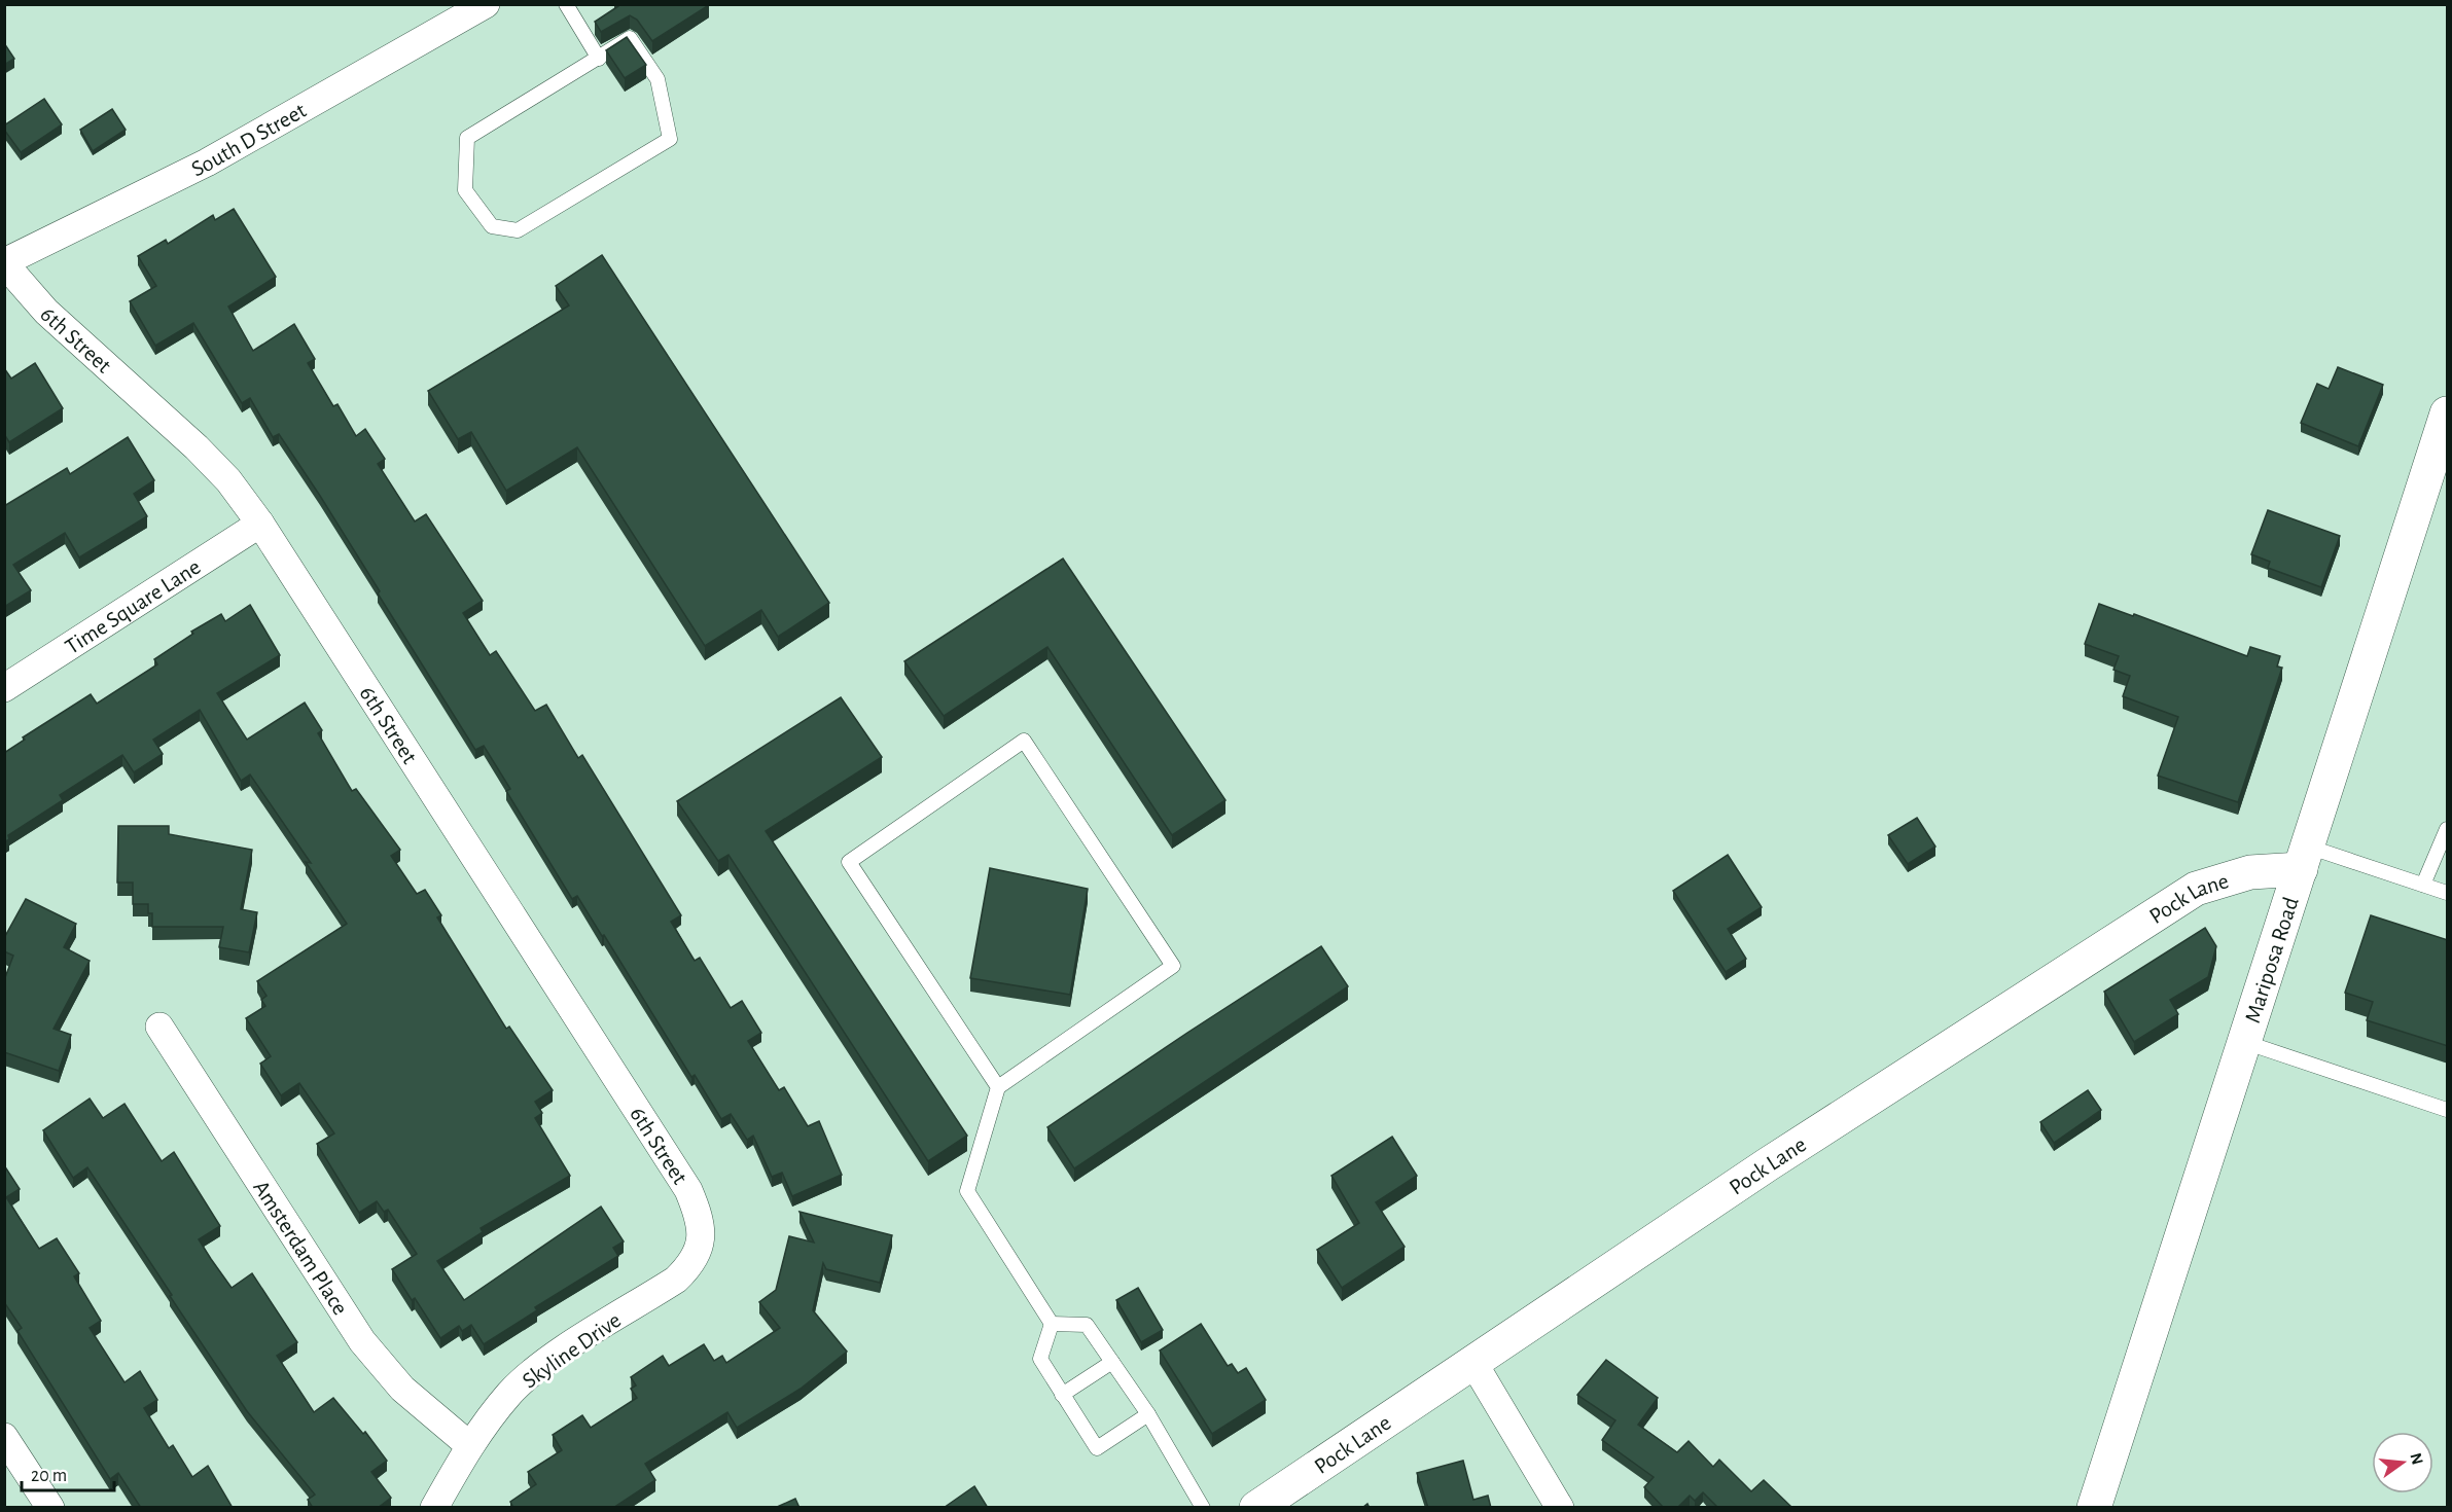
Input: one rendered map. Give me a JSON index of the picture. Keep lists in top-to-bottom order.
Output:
{
  "streets": {
    "street": [
      "South D Street",
      "6th Street",
      "Time Square Lane",
      "Pock Lane",
      "Mariposa Road",
      "Amsterdam Place",
      "Skyline Drive"
    ]
  },
  "crossings": [
    ["South D Street", "6th Street"],
    ["6th Street", "Time Square Lane"],
    ["6th Street", "Skyline Drive"],
    ["Pock Lane", "Mariposa Road"],
    ["Amsterdam Place", "Skyline Drive"]
  ],
  "scale_bar": "20 m",
  "north": "right"
}
